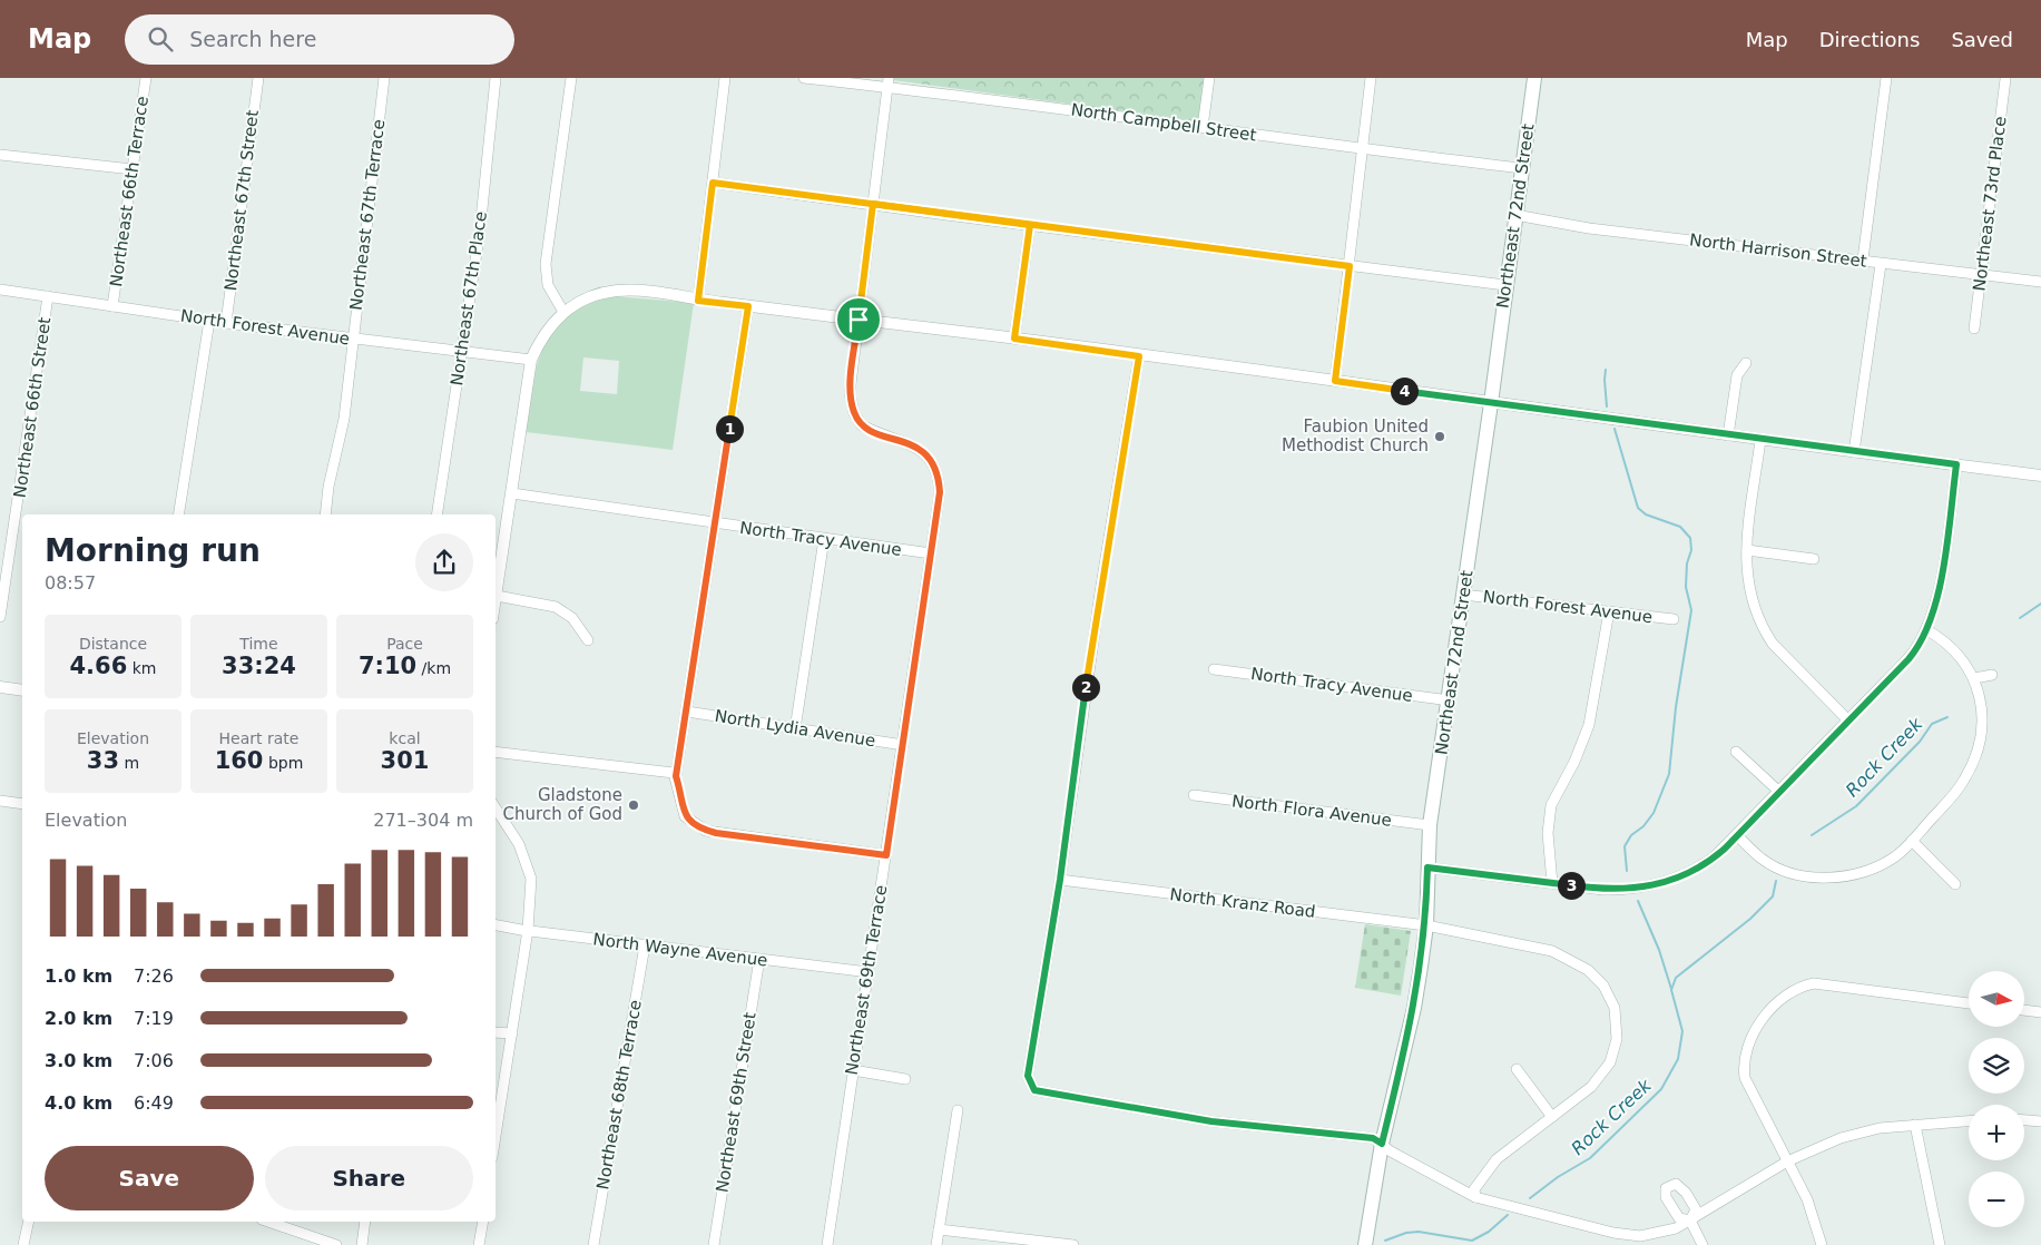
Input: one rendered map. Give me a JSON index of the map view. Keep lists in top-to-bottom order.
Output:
{
  "streets": {
    "main road": ["Northeast 72nd Street"],
    "street": [
      "North Campbell Street",
      "Northeast 66th Terrace",
      "Northeast 67th Street",
      "Northeast 73rd Place",
      "Northeast 67th Terrace",
      "North Harrison Street",
      "Northeast 67th Place",
      "North Forest Avenue",
      "Northeast 66th Street",
      "North Tracy Avenue",
      "North Lydia Avenue",
      "North Flora Avenue",
      "North Kranz Road",
      "North Wayne Avenue",
      "Northeast 69th Terrace",
      "Northeast 68th Terrace",
      "Northeast 69th Street"
    ]
  },
  "crossings": [
    ["North Campbell Street", "Northeast 72nd Street"],
    ["Northeast 66th Terrace", "North Forest Avenue"],
    ["Northeast 67th Street", "North Forest Avenue"],
    ["Northeast 73rd Place", "North Harrison Street"],
    ["Northeast 67th Terrace", "North Forest Avenue"],
    ["Northeast 72nd Street", "North Harrison Street"],
    ["Northeast 72nd Street", "North Forest Avenue"],
    ["Northeast 72nd Street", "North Tracy Avenue"],
    ["Northeast 72nd Street", "North Flora Avenue"],
    ["Northeast 72nd Street", "North Kranz Road"],
    ["Northeast 67th Place", "North Forest Avenue"],
    ["North Forest Avenue", "Northeast 66th Street"],
    ["North Tracy Avenue", "Northeast 69th Terrace"],
    ["North Lydia Avenue", "Northeast 69th Terrace"],
    ["North Wayne Avenue", "Northeast 69th Terrace"],
    ["North Wayne Avenue", "Northeast 68th Terrace"],
    ["North Wayne Avenue", "Northeast 69th Street"]
  ],
  "water": ["Rock Creek"],
  "places": ["Faubion United Methodist Church", "Gladstone Church of God"],
  "north": "right",
  "page": {
    "header": "Map",
    "search": "Search here",
    "nav": ["Map", "Directions", "Saved"],
    "pins": [
      "4",
      "1",
      "2",
      "3"
    ],
    "heading": ["Morning run", "08:57"],
    "stats": [
      ["Distance", "4.66 km"],
      ["Time", "33:24"],
      ["Pace", "7:10 /km"],
      ["Elevation", "33 m"],
      ["Heart rate", "160 bpm"],
      ["kcal", "301"]
    ],
    "chart": ["Elevation", "271–304 m"],
    "list": [
      {
        "name": "1.0 km",
        "note": "7:26"
      },
      {
        "name": "2.0 km",
        "note": "7:19"
      },
      {
        "name": "3.0 km",
        "note": "7:06"
      },
      {
        "name": "4.0 km",
        "note": "6:49"
      }
    ],
    "map_buttons": ["+", "−"],
    "buttons": ["Save", "Share"]
  }
}
